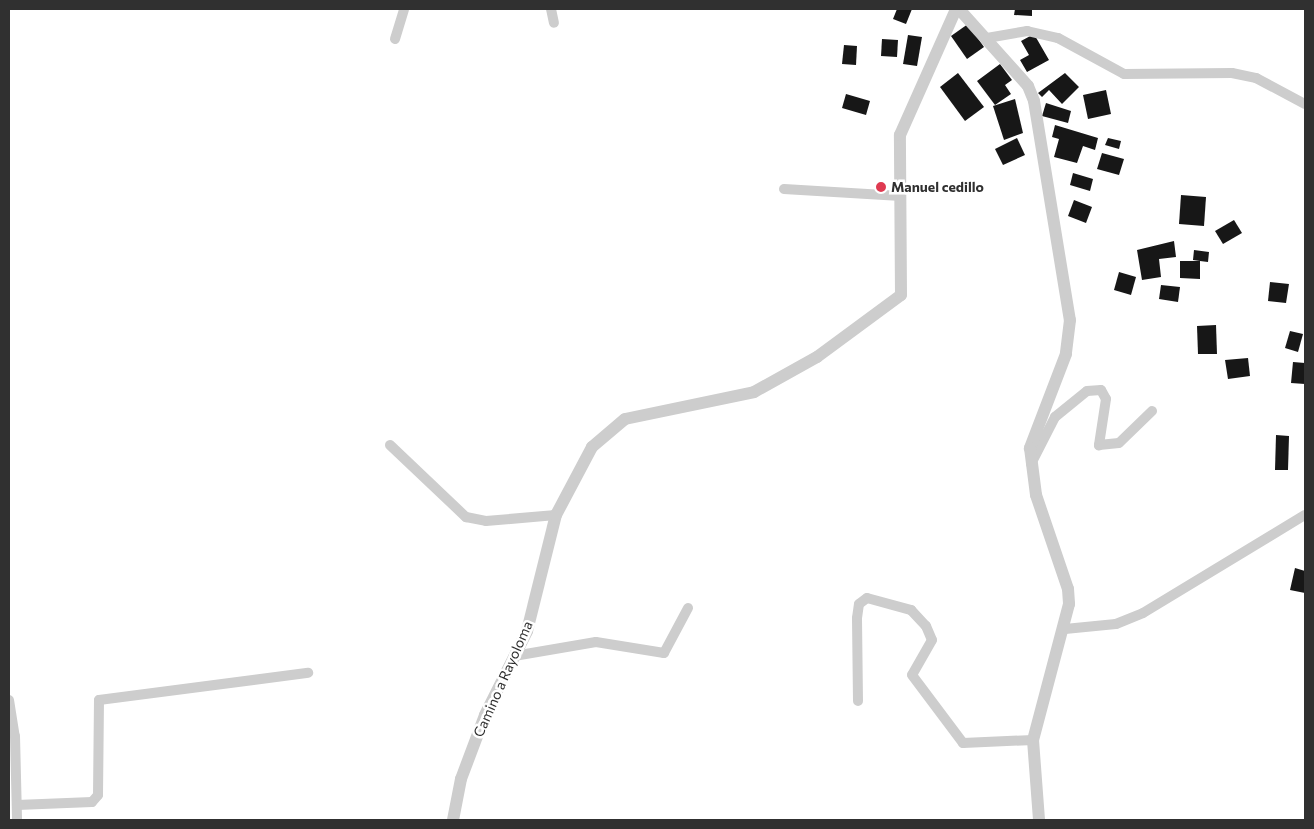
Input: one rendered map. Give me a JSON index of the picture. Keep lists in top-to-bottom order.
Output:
{
  "streets": {
    "street": ["Camino a Rayoloma"]
  },
  "places": ["Manuel cedillo"]
}
